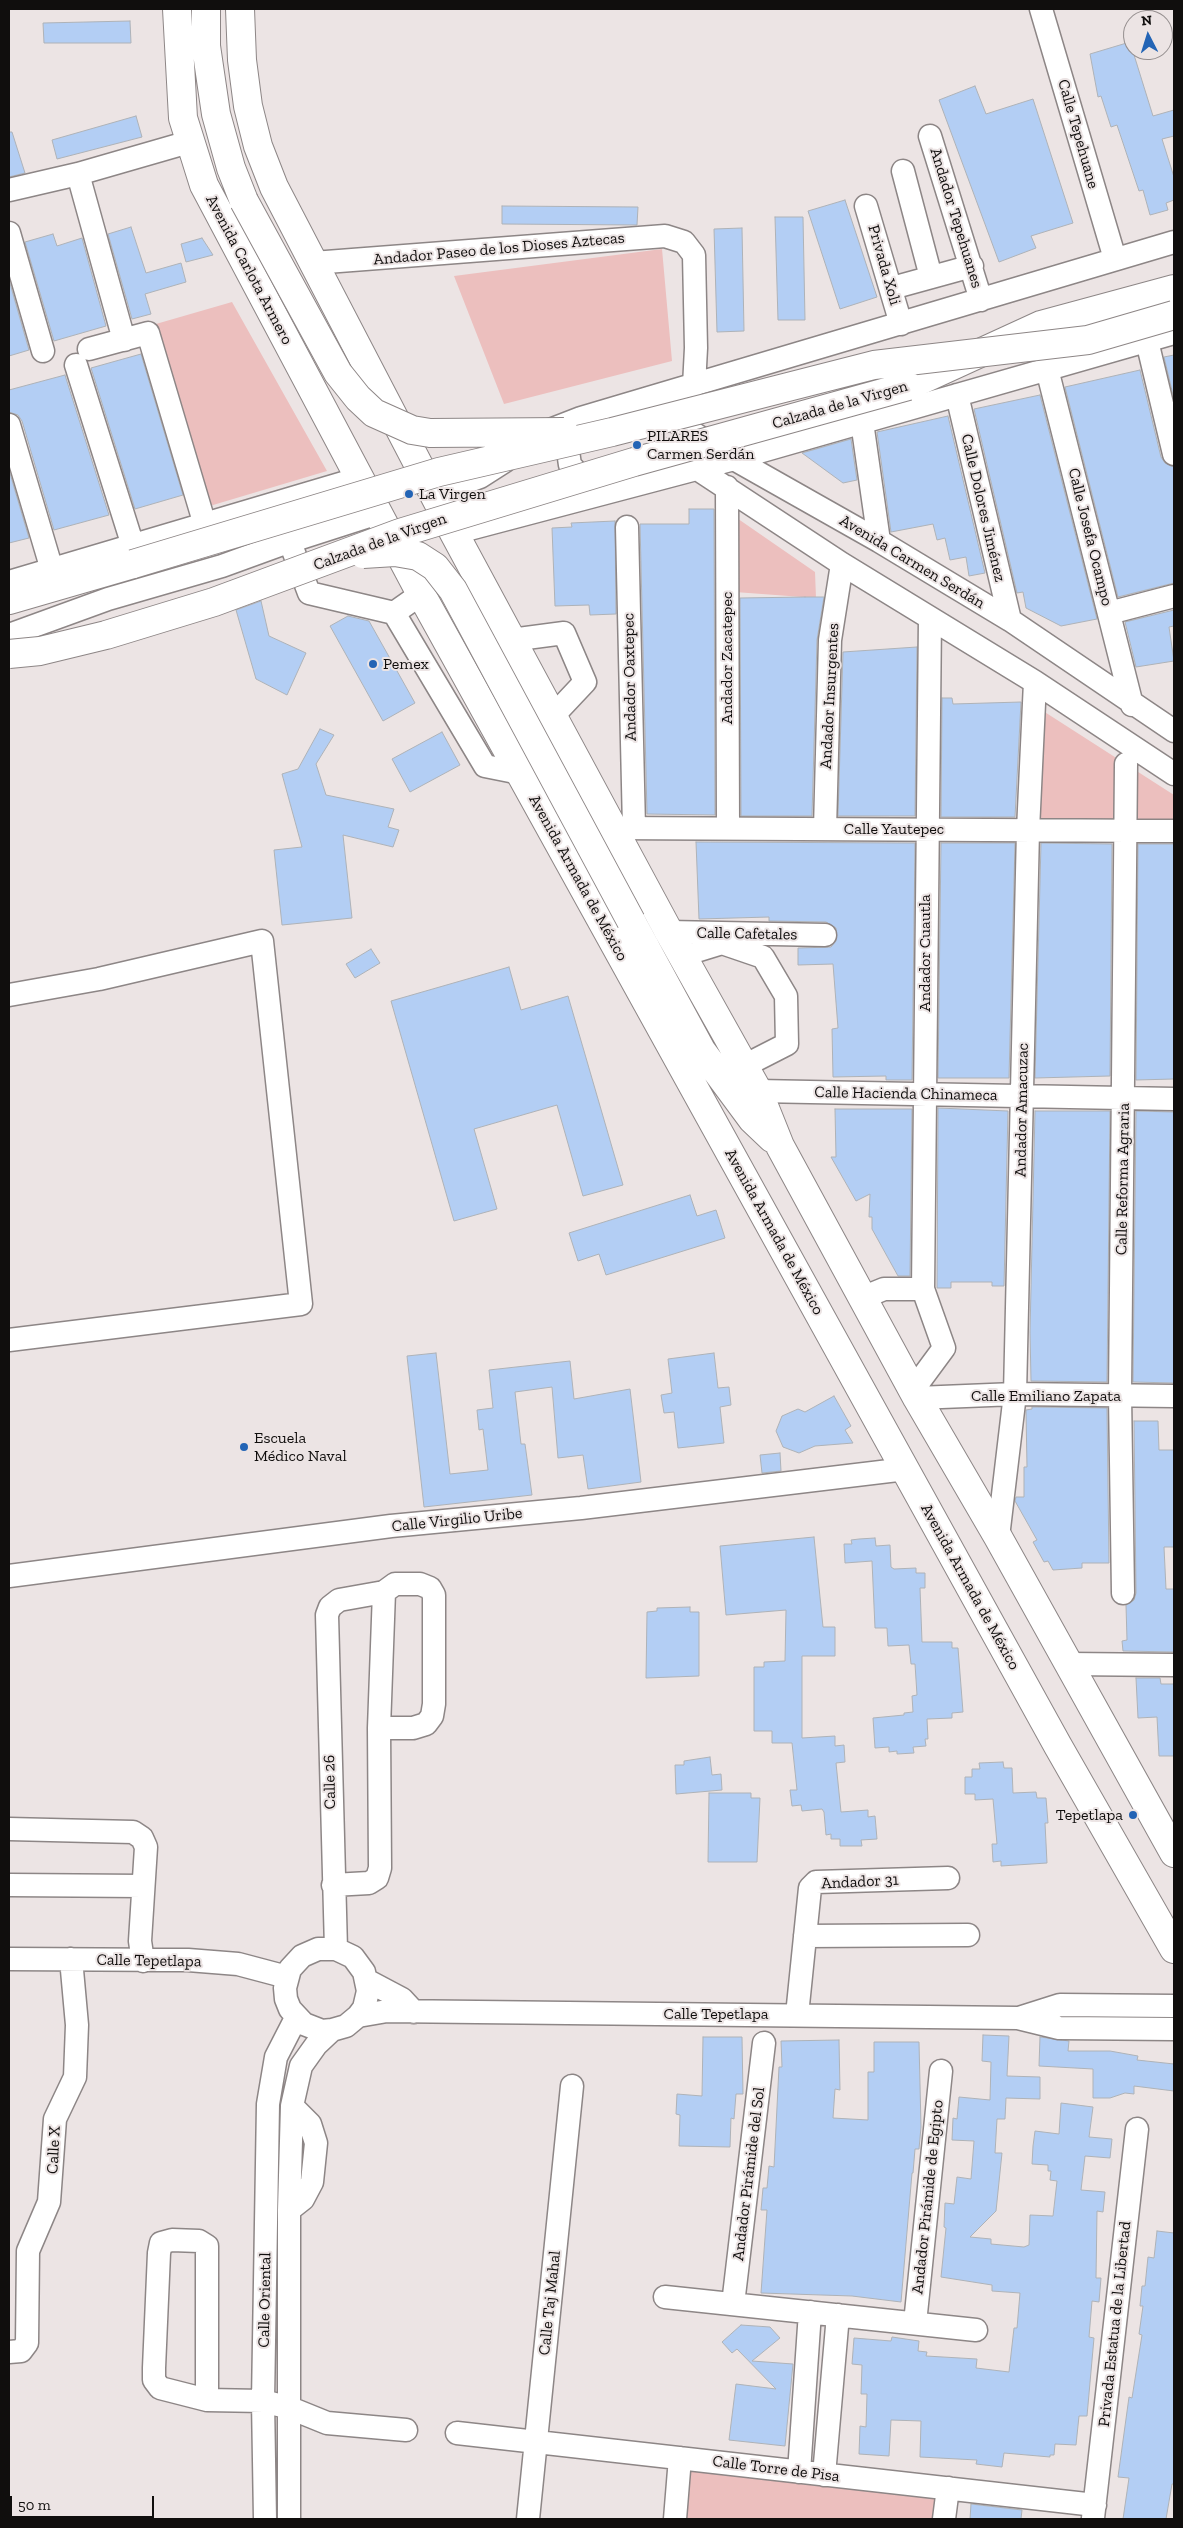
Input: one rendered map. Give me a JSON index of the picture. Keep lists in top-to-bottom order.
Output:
{
  "streets": {
    "main road": ["Avenida Carlota Armero", "Calzada de la Virgen", "Avenida Armada de México"],
    "street": [
      "Calle Tepehuane",
      "Andador Tepehuanes",
      "Andador Paseo de los Dioses Aztecas",
      "Privada Xoli",
      "Calle Dolores Jiménez",
      "Calle Josefa Ocampo",
      "Avenida Carmen Serdán",
      "Andador Zacatepec",
      "Andador Oaxtepec",
      "Andador Insurgentes",
      "Calle Yautepec",
      "Calle Cafetales",
      "Andador Cuautla",
      "Calle Hacienda Chinameca",
      "Andador Amacuzac",
      "Calle Reforma Agraria",
      "Calle Emiliano Zapata",
      "Calle Virgilio Uribe",
      "Calle 26",
      "Andador 31",
      "Calle Tepetlapa",
      "Calle X",
      "Andador Pirámide del Sol",
      "Andador Pirámide de Egipto",
      "Calle Oriental",
      "Calle Taj Mahal",
      "Privada Estatua de la Libertad",
      "Calle Torre de Pisa"
    ]
  },
  "crossings": [
    ["Calle Tepehuane", "Calzada de la Virgen"],
    ["Andador Tepehuanes", "Calzada de la Virgen"],
    ["Andador Paseo de los Dioses Aztecas", "Calzada de la Virgen"],
    ["Privada Xoli", "Calzada de la Virgen"],
    ["Avenida Carlota Armero", "Calzada de la Virgen"],
    ["Avenida Carlota Armero", "Avenida Armada de México"],
    ["Calzada de la Virgen", "Calle Dolores Jiménez"],
    ["Calzada de la Virgen", "Calle Josefa Ocampo"],
    ["Calzada de la Virgen", "Avenida Carmen Serdán"],
    ["Calle Dolores Jiménez", "Avenida Carmen Serdán"],
    ["Calle Josefa Ocampo", "Avenida Carmen Serdán"],
    ["Andador Zacatepec", "Calle Yautepec"],
    ["Andador Oaxtepec", "Calle Yautepec"],
    ["Andador Insurgentes", "Calle Yautepec"],
    ["Calle Yautepec", "Andador Cuautla"],
    ["Calle Yautepec", "Andador Amacuzac"],
    ["Calle Yautepec", "Calle Reforma Agraria"],
    ["Avenida Armada de México", "Calle Virgilio Uribe"],
    ["Andador Cuautla", "Calle Hacienda Chinameca"],
    ["Andador Cuautla", "Calle Emiliano Zapata"],
    ["Calle Hacienda Chinameca", "Andador Amacuzac"],
    ["Calle Hacienda Chinameca", "Calle Reforma Agraria"],
    ["Andador Amacuzac", "Calle Emiliano Zapata"],
    ["Calle Reforma Agraria", "Calle Emiliano Zapata"],
    ["Calle 26", "Calle Tepetlapa"],
    ["Calle 26", "Calle Oriental"],
    ["Andador 31", "Calle Tepetlapa"],
    ["Calle Tepetlapa", "Calle X"],
    ["Calle Tepetlapa", "Calle Oriental"],
    ["Calle Taj Mahal", "Calle Torre de Pisa"],
    ["Privada Estatua de la Libertad", "Calle Torre de Pisa"]
  ],
  "places": [
    "PILARES Carmen Serdán",
    "La Virgen",
    "Pemex",
    "Escuela Médico Naval",
    "Tepetlapa"
  ],
  "scale_bar": "50 m",
  "north": "top"
}
